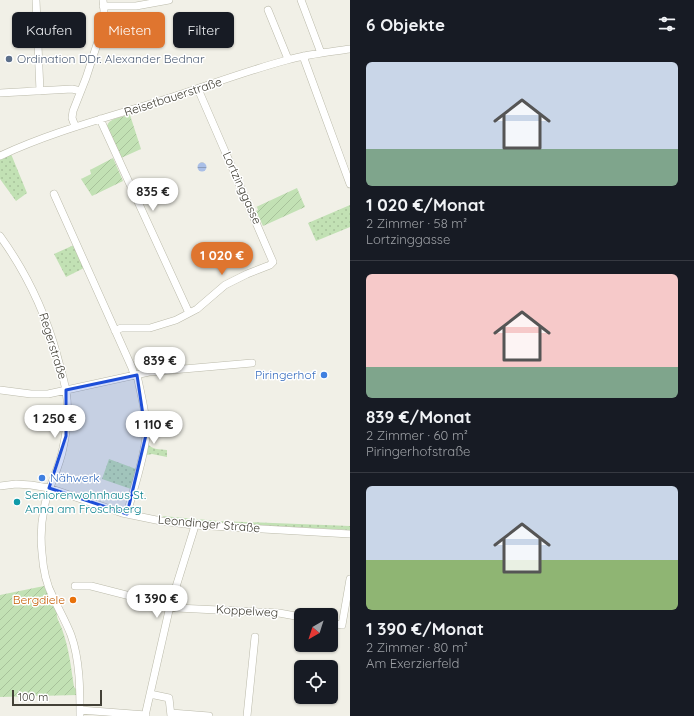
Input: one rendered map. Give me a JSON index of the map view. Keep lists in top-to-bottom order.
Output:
{
  "streets": {
    "street": [
      "Reisetbauerstraße",
      "Lortzinggasse",
      "Regerstraße",
      "Leondinger Straße",
      "Koppelweg"
    ]
  },
  "crossings": [
    ["Reisetbauerstraße", "Lortzinggasse"],
    ["Regerstraße", "Leondinger Straße"]
  ],
  "places": [
    "Ordination DDr. Alexander Bednar",
    "Piringerhof",
    "Nähwerk",
    "Seniorenwohnhaus St. Anna am Froschberg",
    "Bergdiele"
  ],
  "scale_bar": "100 m",
  "north": "bottom left",
  "page": {
    "heading": "6 Objekte",
    "chip": ["Kaufen", "Mieten", "Filter"],
    "list": [
      {
        "name": "1 020 €/Monat",
        "note": "2 Zimmer · 58 m² · Lortzinggasse"
      },
      {
        "name": "839 €/Monat",
        "note": "2 Zimmer · 60 m² · Piringerhofstraße"
      },
      {
        "name": "1 390 €/Monat",
        "note": "2 Zimmer · 80 m² · Am Exerzierfeld"
      }
    ],
    "price": [
      "835 €",
      "1 020 €",
      "839 €",
      "1 250 €",
      "1 110 €",
      "1 390 €"
    ],
    "scale": "100 m"
  }
}
